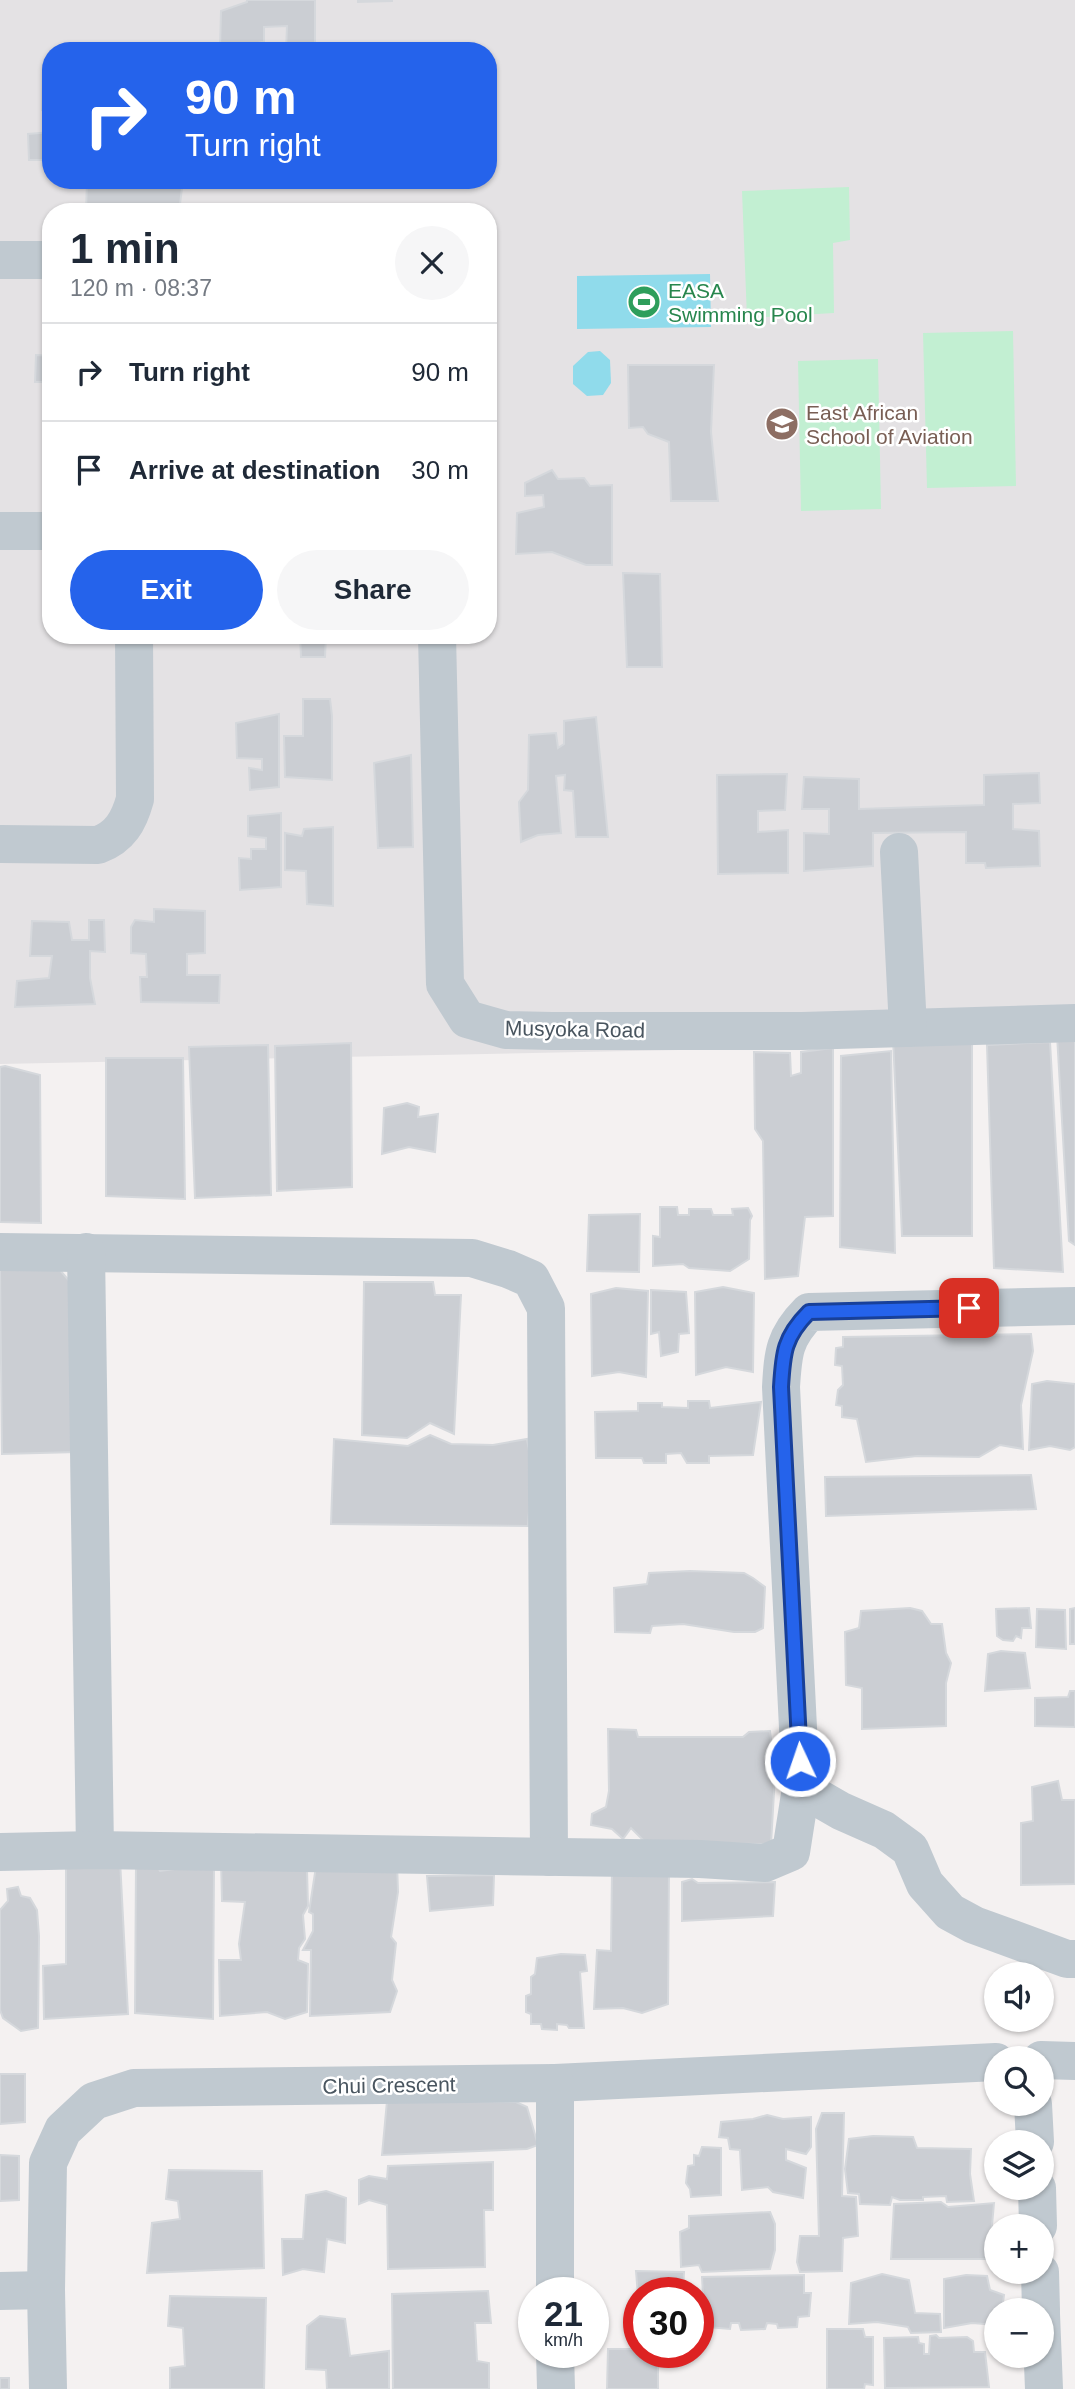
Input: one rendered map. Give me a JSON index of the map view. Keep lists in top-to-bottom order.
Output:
{
  "streets": {
    "street": ["Musyoka Road", "Chui Crescent"]
  },
  "places": {
    "sports": ["EASA Swimming Pool"],
    "school or university": ["East African School of Aviation"]
  },
  "page": {
    "turn": ["90 m", "Turn right"],
    "heading": ["1 min", "120 m · 08:37"],
    "list": [
      {
        "name": "Turn right",
        "value": "90 m"
      },
      {
        "name": "Arrive at destination",
        "value": "30 m"
      }
    ],
    "buttons": ["Exit", "Share"],
    "map_buttons": ["+", "−"],
    "speed": "21 km/h",
    "limit": "30"
  }
}
